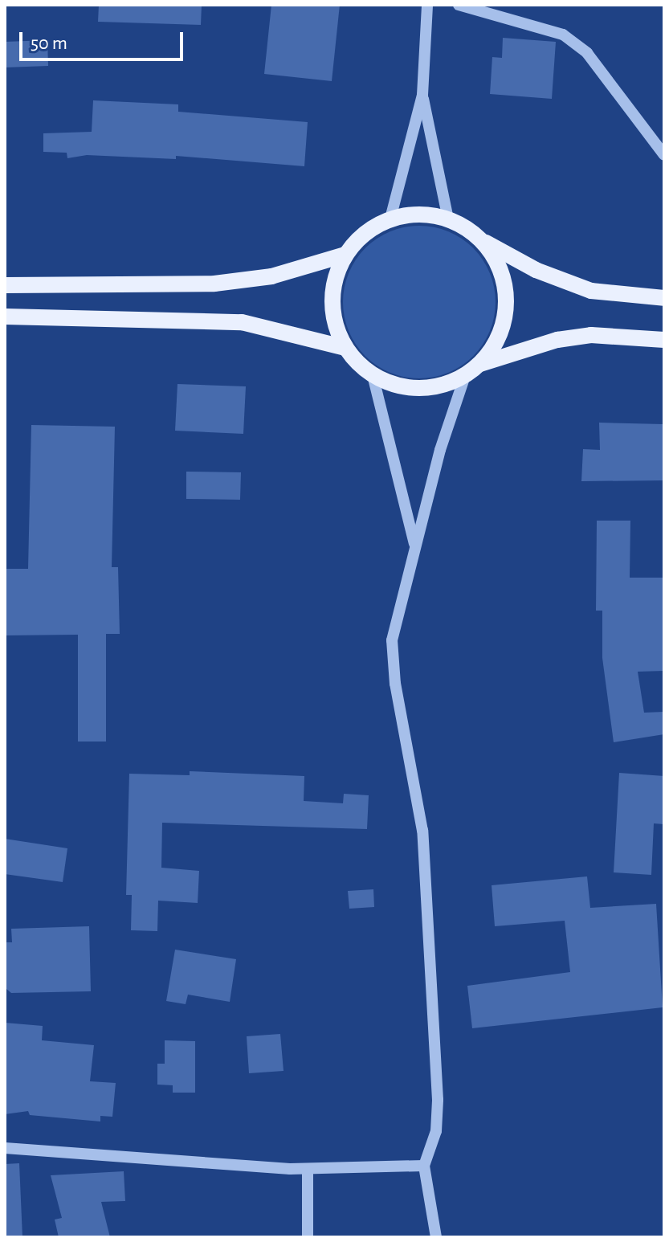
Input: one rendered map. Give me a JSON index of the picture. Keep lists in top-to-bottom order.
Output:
{
  "scale_bar": "50 m"
}
